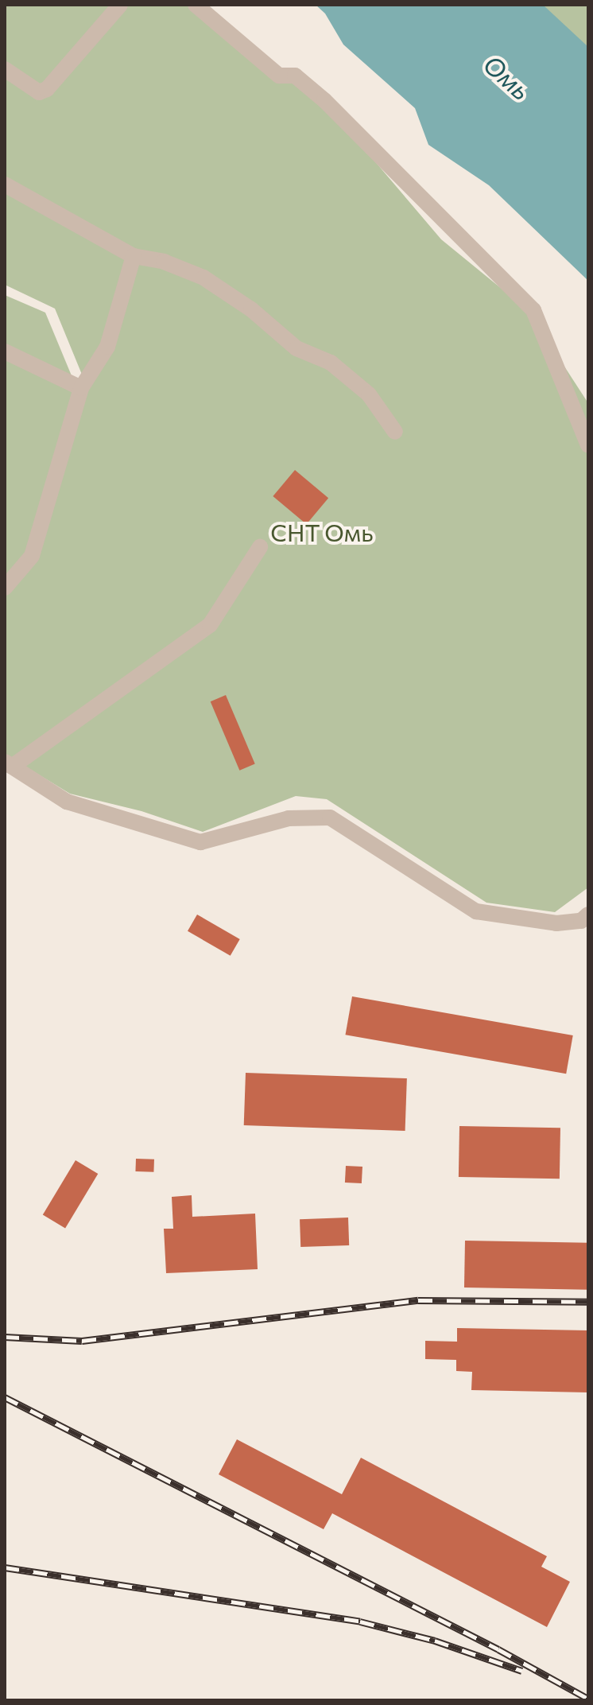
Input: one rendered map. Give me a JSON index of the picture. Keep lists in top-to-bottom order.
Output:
{
  "water": ["Омь"],
  "parks": ["СНТ Омь"]
}
